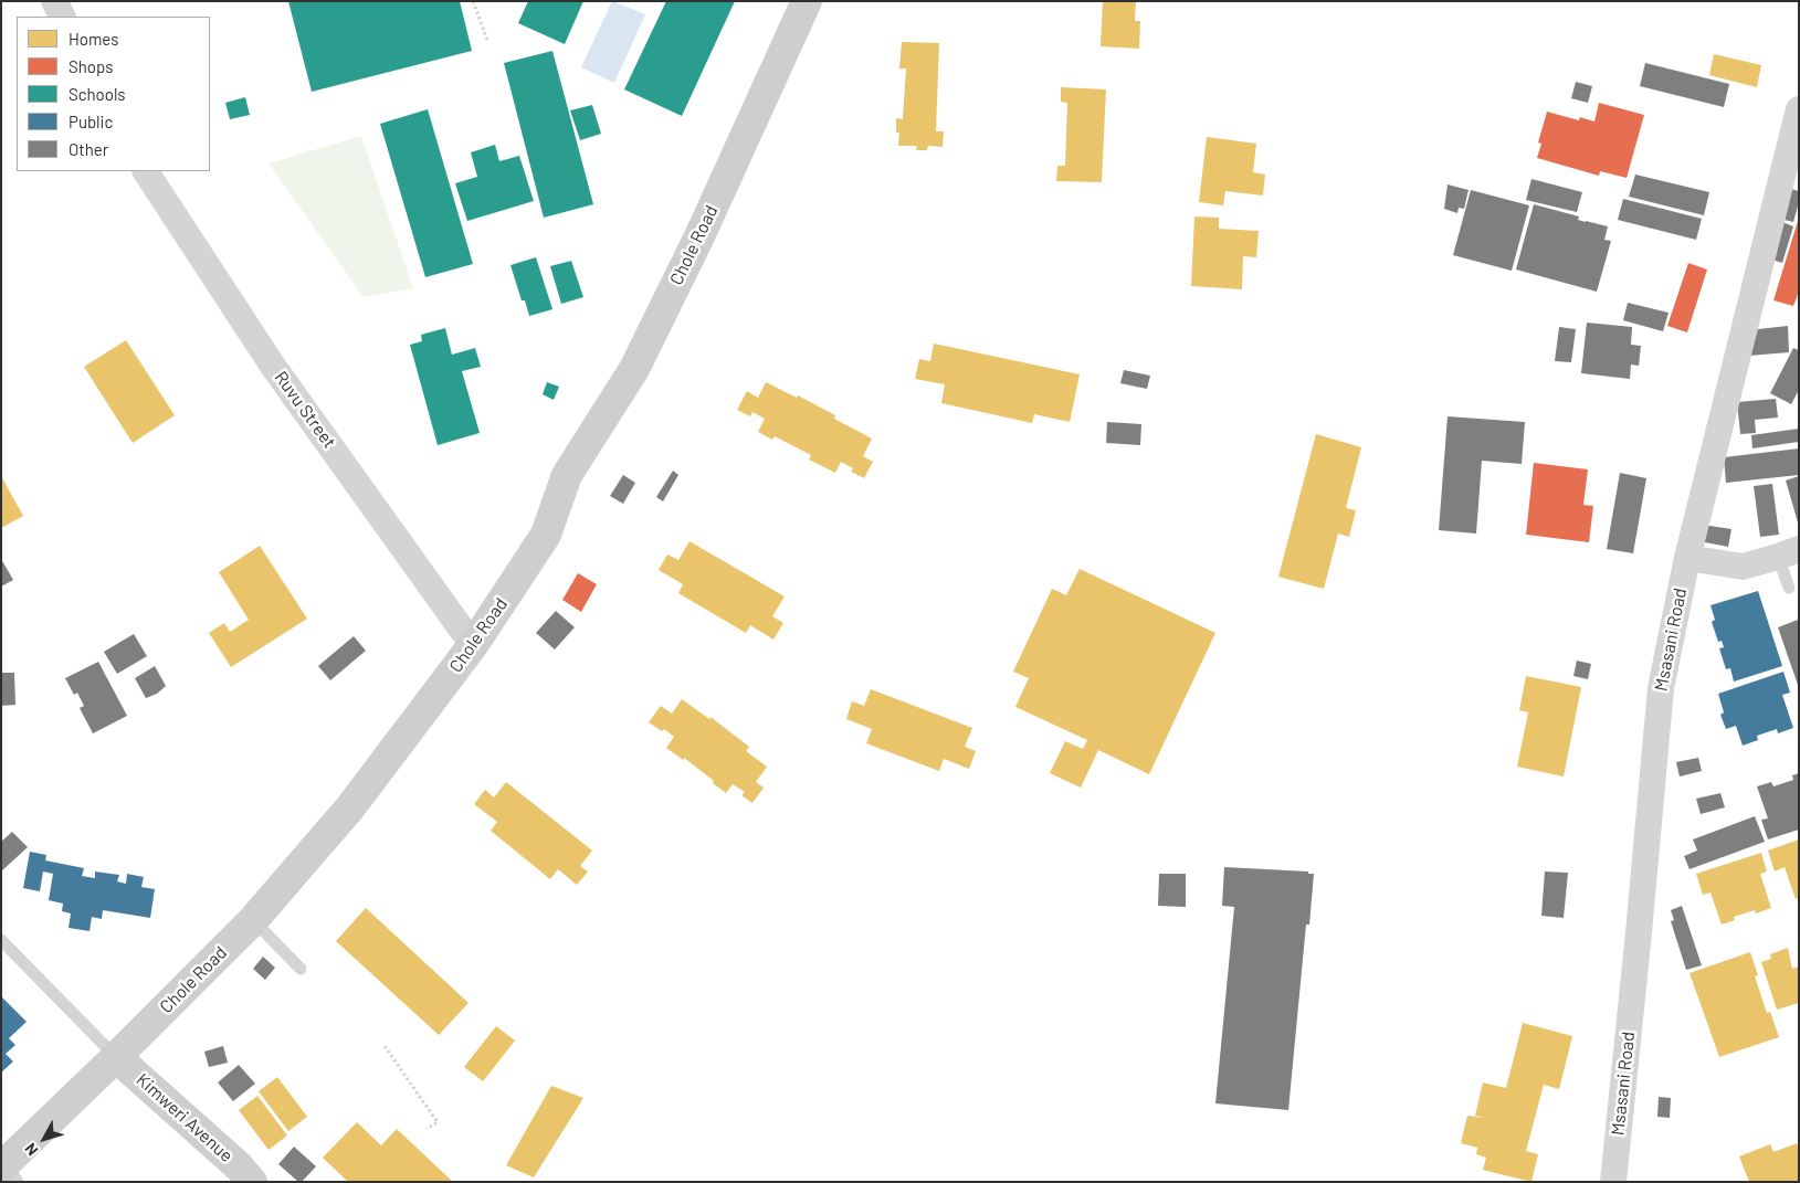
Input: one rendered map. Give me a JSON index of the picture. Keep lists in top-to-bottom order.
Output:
{
  "streets": {
    "street": [
      "Chole Road",
      "Ruvu Street",
      "Msasani Road",
      "Kimweri Avenue"
    ]
  },
  "crossings": [
    ["Chole Road", "Ruvu Street"],
    ["Chole Road", "Kimweri Avenue"]
  ],
  "legend": [
    "Homes",
    "Shops",
    "Schools",
    "Public",
    "Other"
  ],
  "north": "bottom left"
}
